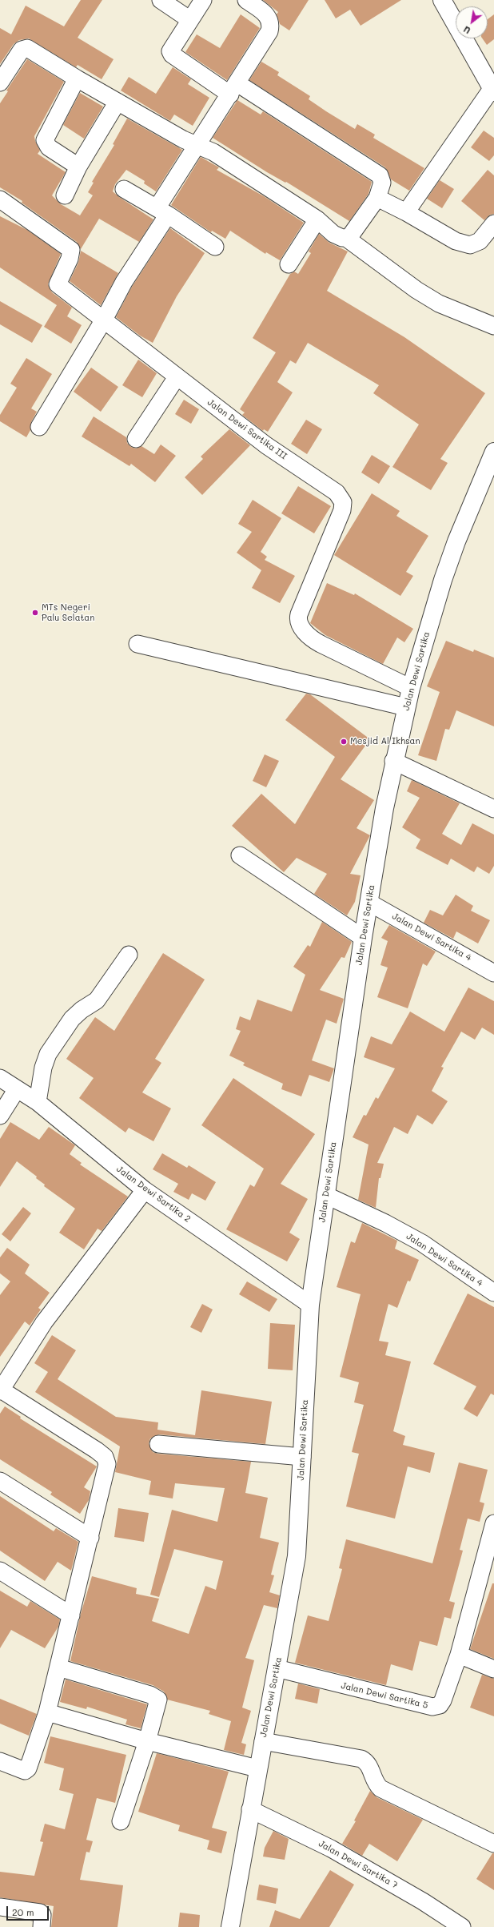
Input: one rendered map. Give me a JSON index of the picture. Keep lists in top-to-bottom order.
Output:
{
  "streets": {
    "main road": ["Jalan Dewi Sartika"],
    "street": [
      "Jalan Dewi Sartika III",
      "Jalan Dewi Sartika 4",
      "Jalan Dewi Sartika 2",
      "Jalan Dewi Sartika 5",
      "Jalan Dewi Sartika 7"
    ]
  },
  "crossings": [
    ["Jalan Dewi Sartika III", "Jalan Dewi Sartika"],
    ["Jalan Dewi Sartika", "Jalan Dewi Sartika 4"],
    ["Jalan Dewi Sartika", "Jalan Dewi Sartika 2"],
    ["Jalan Dewi Sartika", "Jalan Dewi Sartika 5"],
    ["Jalan Dewi Sartika", "Jalan Dewi Sartika 7"]
  ],
  "places": ["MTs Negeri Palu Selatan", "Mesjid Al Ikhsan"],
  "scale_bar": "20 m",
  "north": "bottom left"
}
